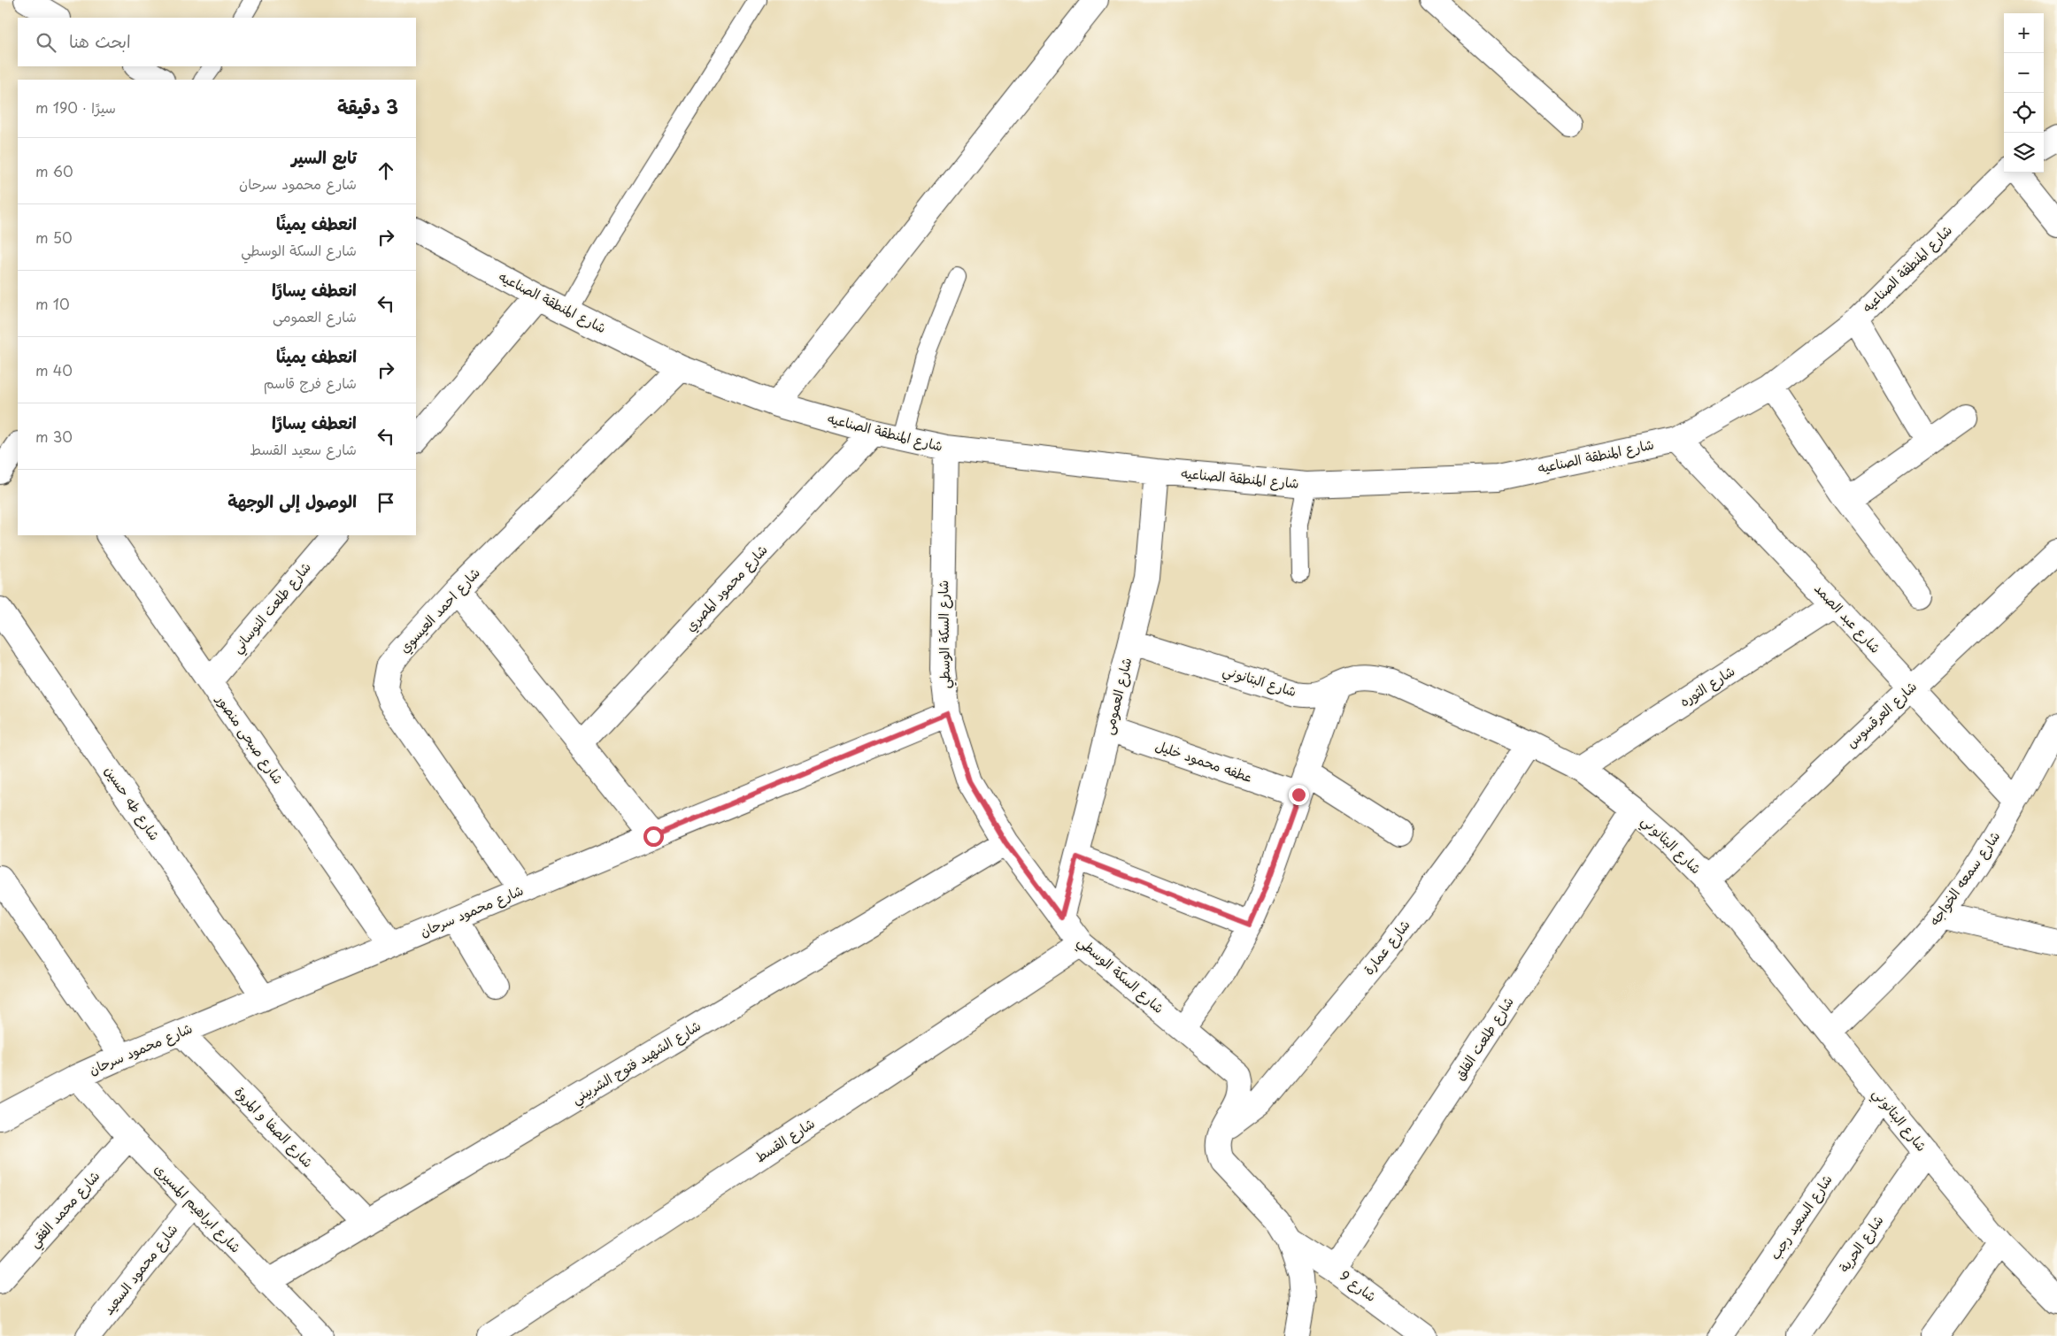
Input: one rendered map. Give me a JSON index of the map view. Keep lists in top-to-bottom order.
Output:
{
  "streets": {
    "street": [
      "شارع المنطقة الصناعيه",
      "شارع محمود المصري",
      "شارع طلعت النوساني",
      "شارع احمد العيسوي",
      "شارع عبد الصمد",
      "شارع السكة الوسطي",
      "شارع البتانوني",
      "شارع الثوره",
      "شارع العمومى",
      "شارع العرقسوس",
      "شارع صبحى منصور",
      "عطفه محمود خليل",
      "شارع طه حسين",
      "شارع سمعه الخواجه",
      "شارع محمود سرحان",
      "شارع عمارة",
      "شارع طلعت الفلق",
      "شارع الشهيد فتوح الشربيني",
      "شارع الصفا و المروة",
      "شارع القسط",
      "شارع ابراهيم المسيرى",
      "شارع محمد الفقي",
      "شارع السعيد رجب",
      "شارع الحرية",
      "شارع محمود السعيد",
      "شارع 9"
    ]
  },
  "crossings": [
    ["شارع المنطقة الصناعيه", "شارع محمود المصري"],
    ["شارع المنطقة الصناعيه", "شارع احمد العيسوي"],
    ["شارع المنطقة الصناعيه", "شارع عبد الصمد"],
    ["شارع المنطقة الصناعيه", "شارع السكة الوسطي"],
    ["شارع المنطقة الصناعيه", "شارع العمومى"],
    ["شارع طلعت النوساني", "شارع صبحى منصور"],
    ["شارع احمد العيسوي", "شارع محمود سرحان"],
    ["شارع عبد الصمد", "شارع الثوره"],
    ["شارع عبد الصمد", "شارع العرقسوس"],
    ["شارع عبد الصمد", "شارع سمعه الخواجه"],
    ["شارع السكة الوسطي", "شارع العمومى"],
    ["شارع السكة الوسطي", "شارع محمود سرحان"],
    ["شارع السكة الوسطي", "شارع عمارة"],
    ["شارع السكة الوسطي", "شارع الشهيد فتوح الشربيني"],
    ["شارع السكة الوسطي", "شارع القسط"],
    ["شارع السكة الوسطي", "شارع 9"],
    ["شارع البتانوني", "شارع الثوره"],
    ["شارع البتانوني", "شارع العمومى"],
    ["شارع البتانوني", "شارع العرقسوس"],
    ["شارع البتانوني", "شارع سمعه الخواجه"],
    ["شارع البتانوني", "شارع عمارة"],
    ["شارع البتانوني", "شارع طلعت الفلق"],
    ["شارع البتانوني", "شارع السعيد رجب"],
    ["شارع البتانوني", "شارع الحرية"],
    ["شارع العمومى", "عطفه محمود خليل"],
    ["شارع صبحى منصور", "شارع محمود سرحان"],
    ["شارع طه حسين", "شارع محمود سرحان"],
    ["شارع محمود سرحان", "شارع الصفا و المروة"],
    ["شارع محمود سرحان", "شارع ابراهيم المسيرى"],
    ["شارع طلعت الفلق", "شارع 9"],
    ["شارع الشهيد فتوح الشربيني", "شارع الصفا و المروة"],
    ["شارع الشهيد فتوح الشربيني", "شارع ابراهيم المسيرى"],
    ["شارع ابراهيم المسيرى", "شارع محمد الفقي"],
    ["شارع ابراهيم المسيرى", "شارع محمود السعيد"]
  ],
  "page": {
    "map_buttons": ["+", "−"],
    "search": "ابحث هنا",
    "heading": ["3 دقيقة", "سيرًا · 190 m"],
    "list": [
      ["تابع السير", "شارع محمود سرحان", "60 m"],
      ["انعطف يمينًا", "شارع السكة الوسطي", "50 m"],
      ["انعطف يسارًا", "شارع العمومى", "10 m"],
      ["انعطف يمينًا", "شارع فرج قاسم", "40 m"],
      ["انعطف يسارًا", "شارع سعيد القسط", "30 m"],
      "الوصول إلى الوجهة"
    ]
  }
}
